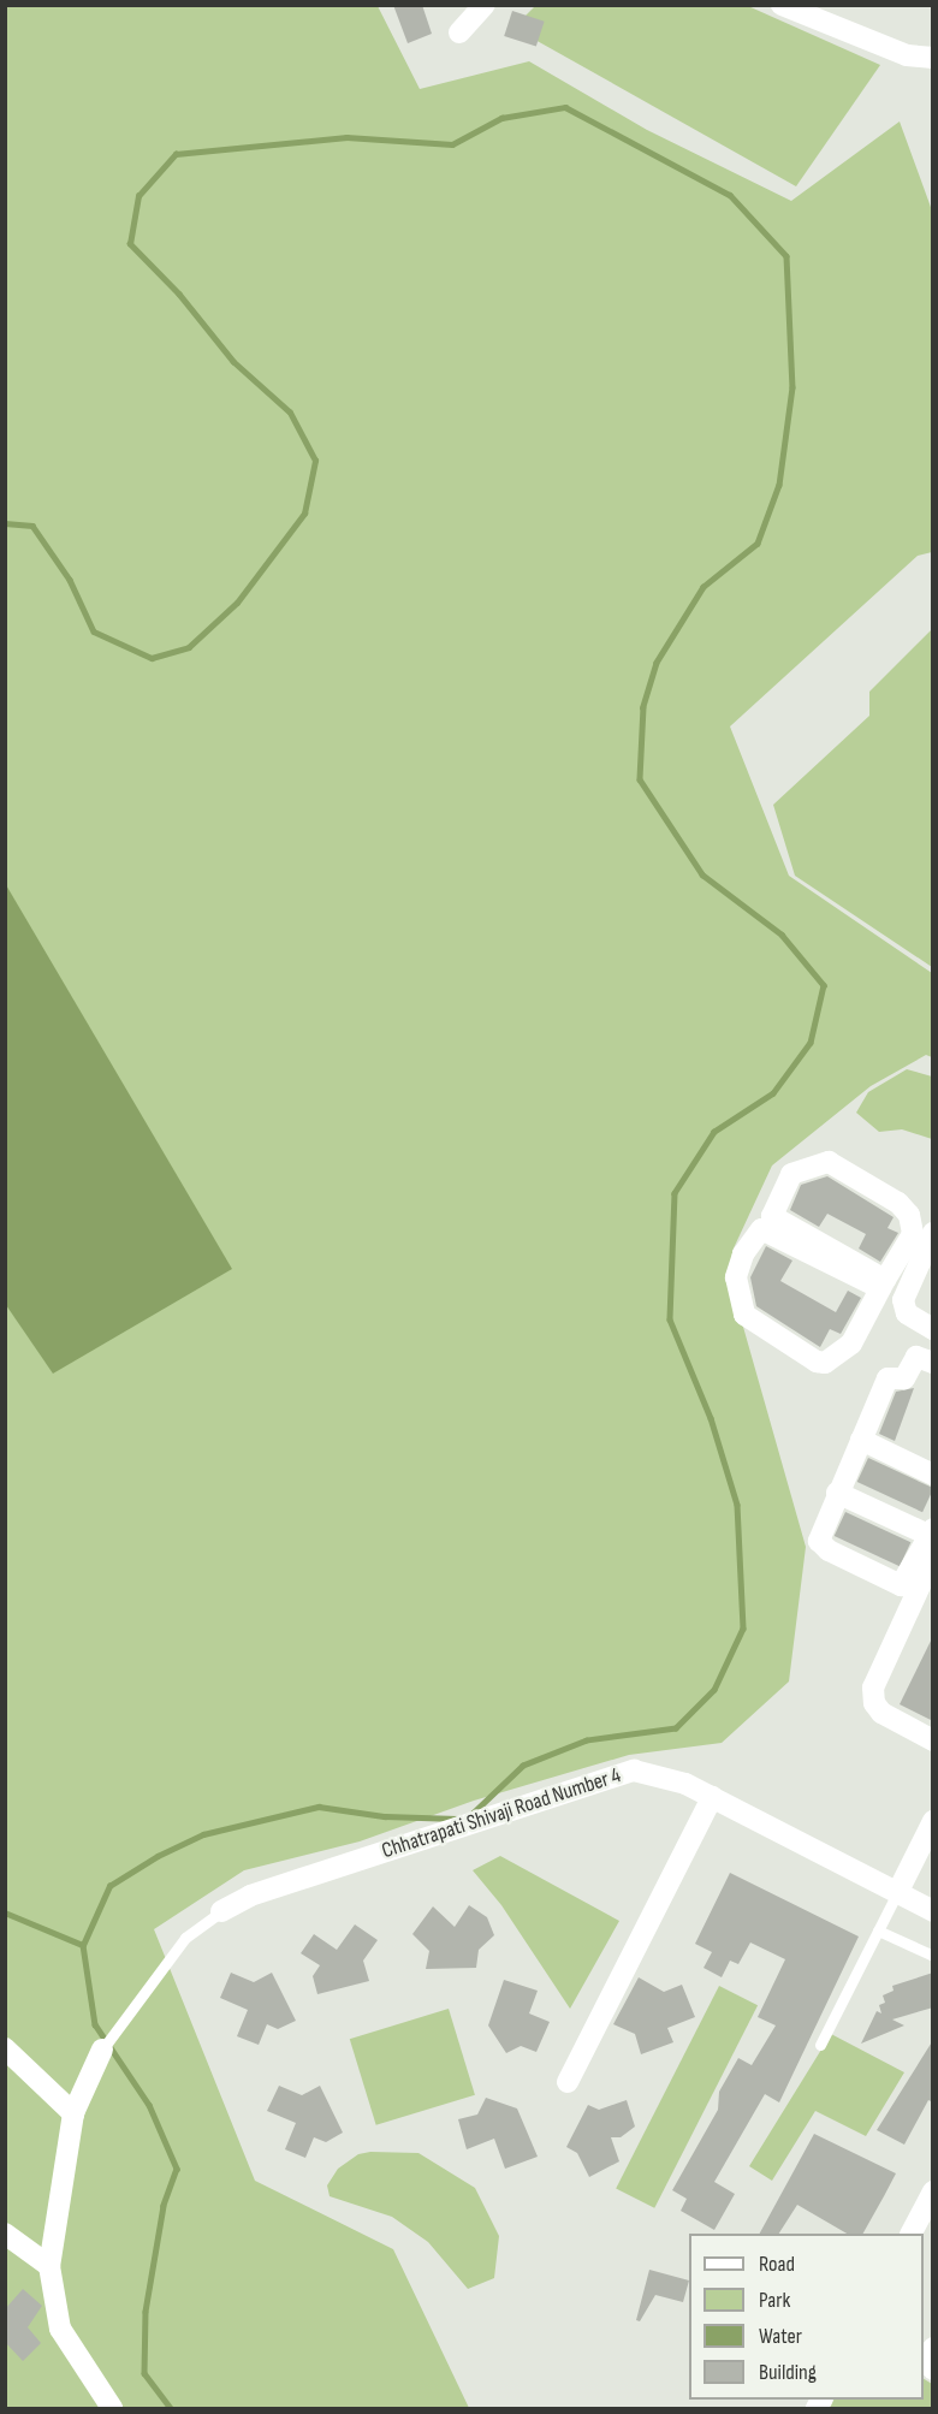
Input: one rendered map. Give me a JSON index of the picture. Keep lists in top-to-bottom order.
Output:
{
  "streets": {
    "street": ["Chhatrapati Shivaji Road Number 4"]
  },
  "legend": [
    "Road",
    "Park",
    "Water",
    "Building"
  ]
}
